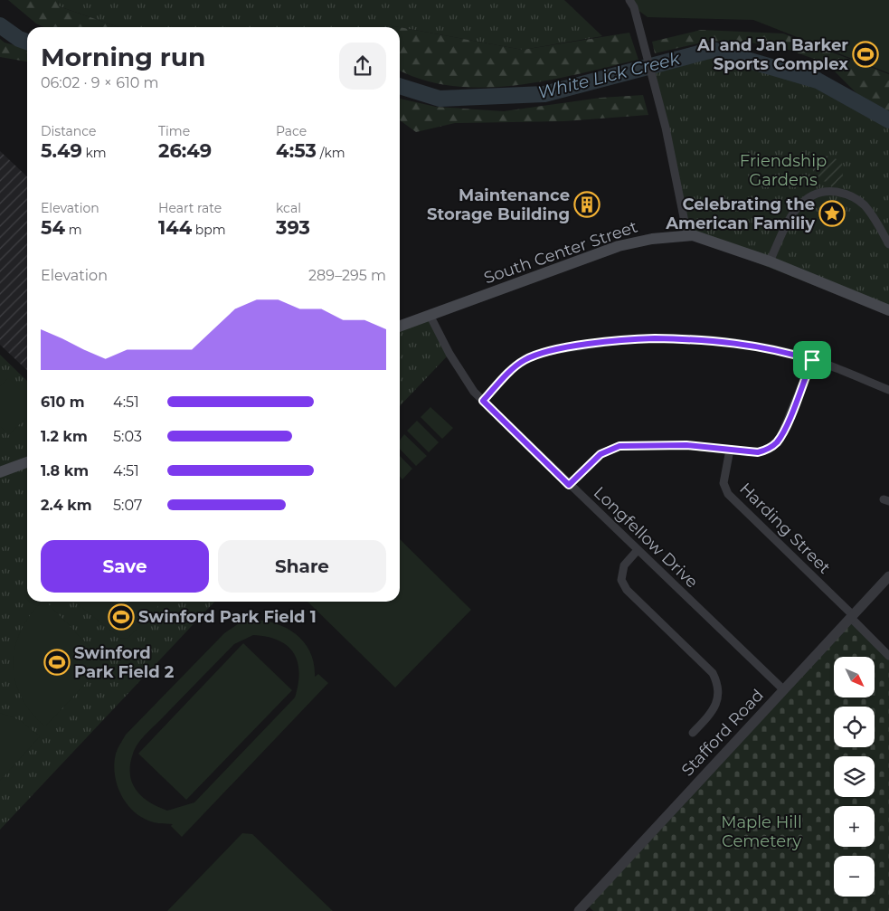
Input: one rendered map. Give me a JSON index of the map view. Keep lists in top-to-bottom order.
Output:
{
  "streets": {
    "main road": ["South Center Street"],
    "street": ["Harding Street", "Longfellow Drive", "Stafford Road"]
  },
  "crossings": [
    ["South Center Street", "Longfellow Drive"],
    ["Harding Street", "Stafford Road"],
    ["Longfellow Drive", "Stafford Road"]
  ],
  "water": ["White Lick Creek"],
  "parks": ["Friendship Gardens", "Maple Hill Cemetery"],
  "places": {
    "sports": ["Al and Jan Barker Sports Complex", "Swinford Park Field 1", "Swinford Park Field 2"],
    "building": ["Maintenance Storage Building"],
    "place": ["Celebrating the American Familiy"]
  },
  "north": "bottom right",
  "page": {
    "heading": ["Morning run", "06:02 · 9 × 610 m"],
    "stats": [
      ["Distance", "5.49 km"],
      ["Time", "26:49"],
      ["Pace", "4:53 /km"],
      ["Elevation", "54 m"],
      ["Heart rate", "144 bpm"],
      ["kcal", "393"]
    ],
    "chart": ["Elevation", "289–295 m"],
    "list": [
      {
        "name": "610 m",
        "note": "4:51"
      },
      {
        "name": "1.2 km",
        "note": "5:03"
      },
      {
        "name": "1.8 km",
        "note": "4:51"
      },
      {
        "name": "2.4 km",
        "note": "5:07"
      }
    ],
    "buttons": ["Save", "Share"],
    "map_buttons": ["+", "−"]
  }
}
